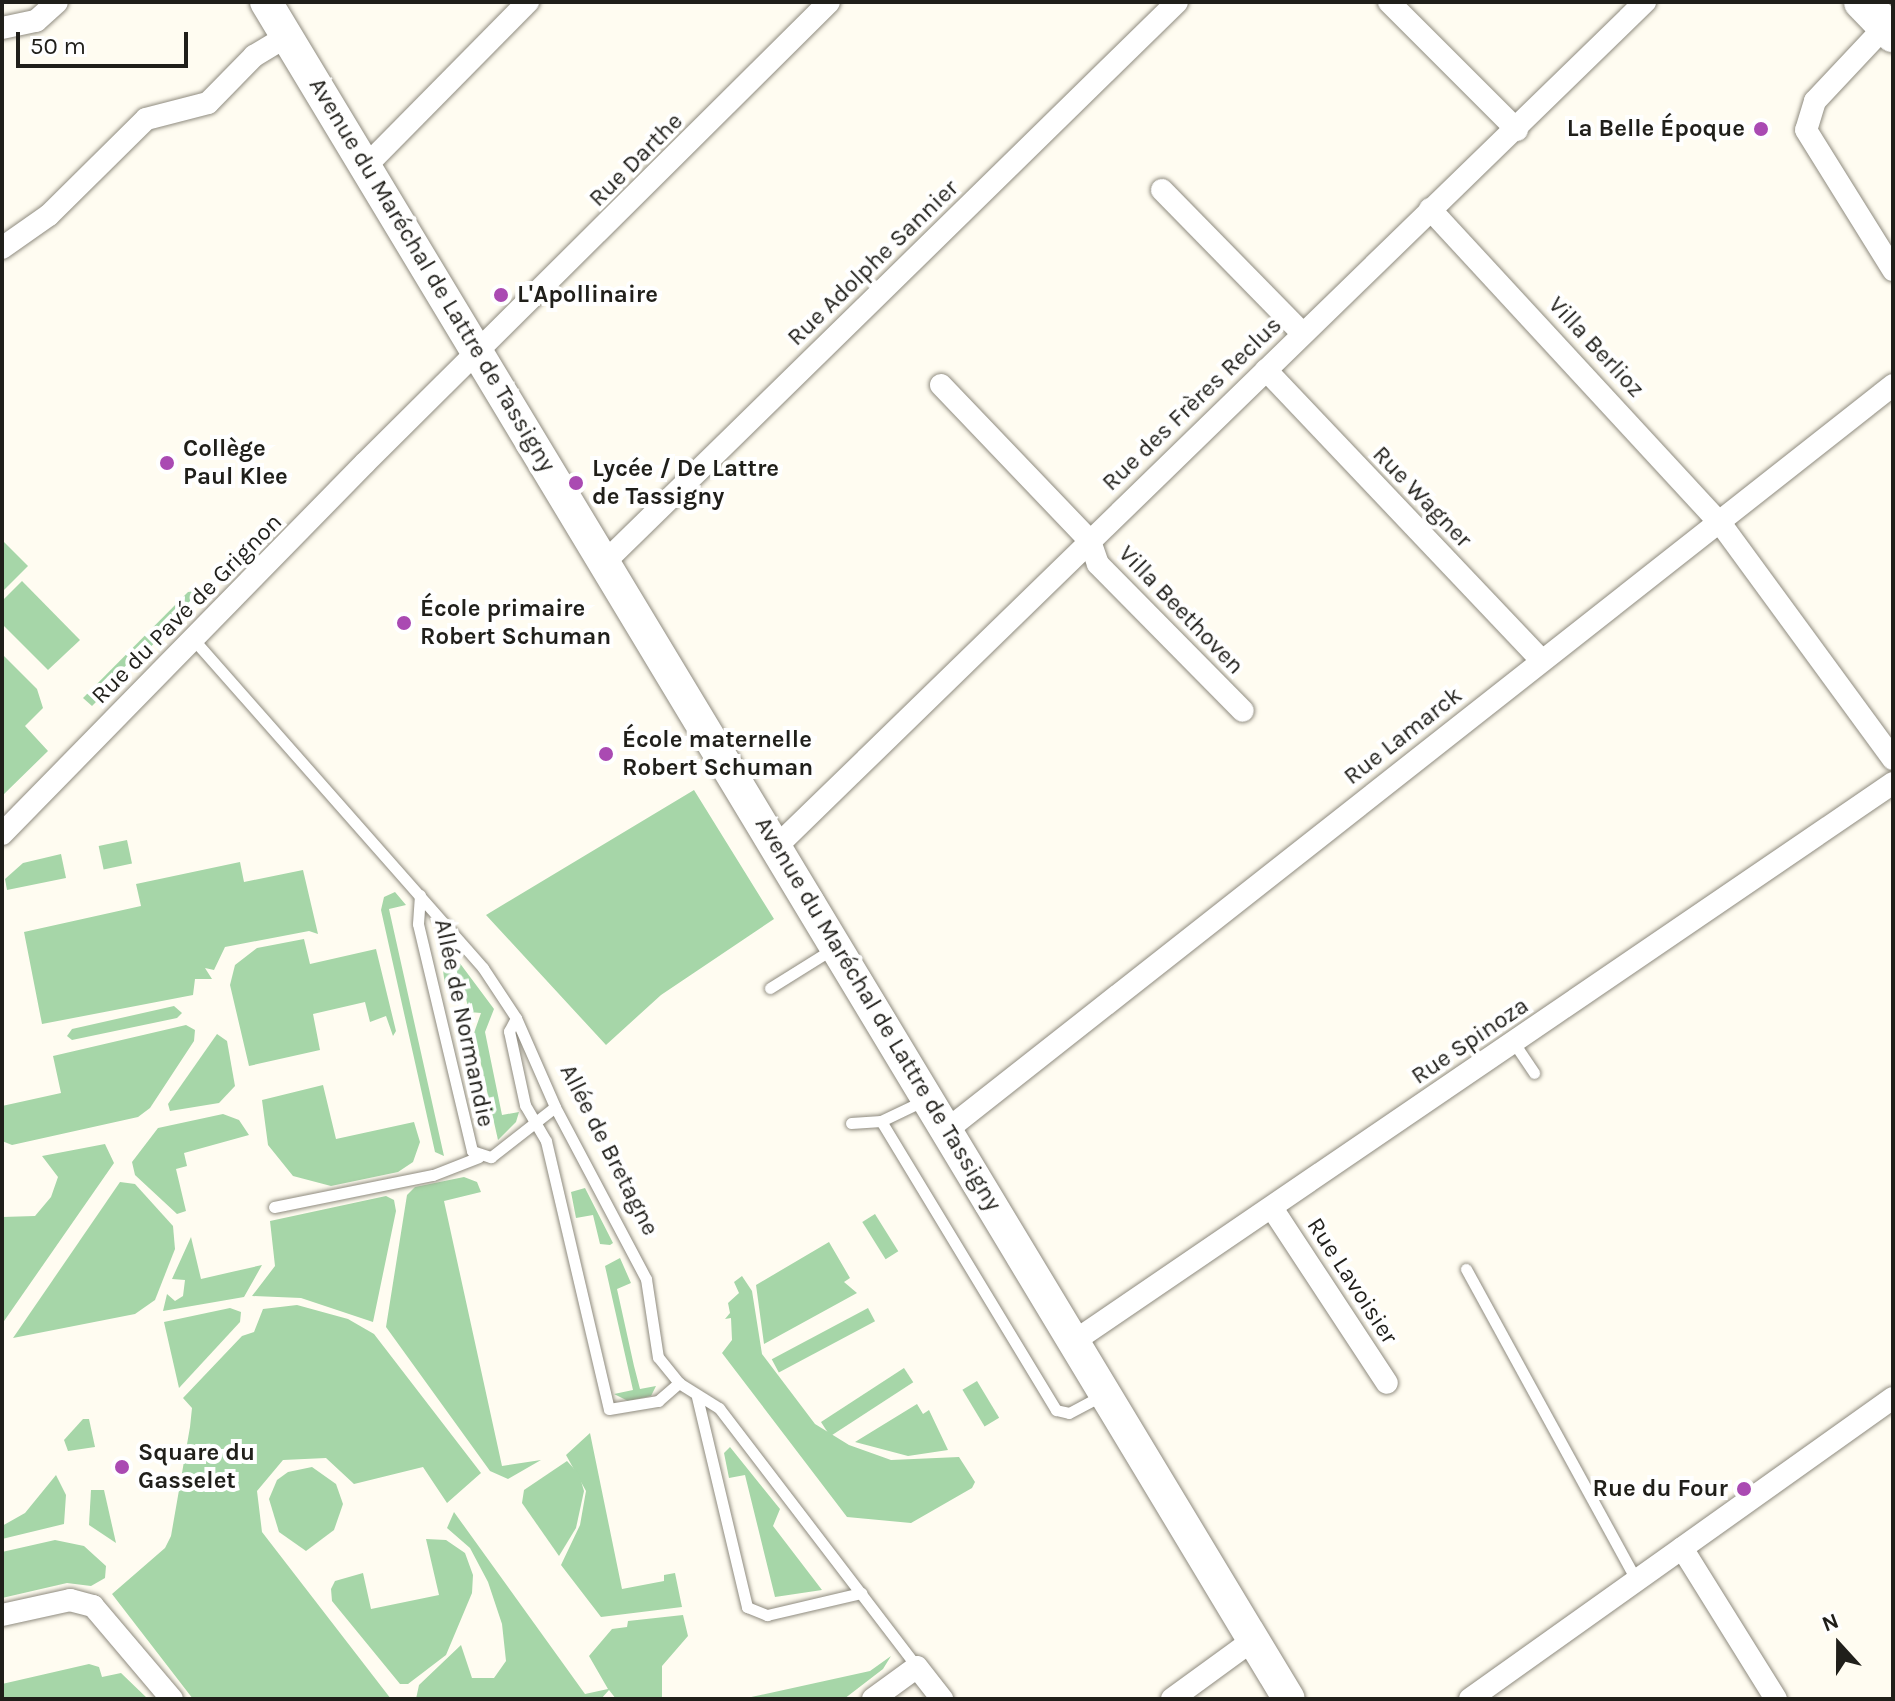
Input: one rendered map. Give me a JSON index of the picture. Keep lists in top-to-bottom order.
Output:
{
  "streets": {
    "street": [
      "Rue Darthe",
      "Rue Adolphe Sannier",
      "Avenue du Maréchal de Lattre de Tassigny",
      "Villa Berlioz",
      "Rue des Frères Reclus",
      "Rue Wagner",
      "Rue du Pavé de Grignon",
      "Villa Beethoven",
      "Rue Lamarck",
      "Rue Spinoza",
      "Allée de Bretagne",
      "Rue Lavoisier"
    ],
    "lane": ["Allée de Normandie"]
  },
  "crossings": [
    ["Rue Darthe", "Avenue du Maréchal de Lattre de Tassigny"],
    ["Rue Darthe", "Rue du Pavé de Grignon"],
    ["Rue Adolphe Sannier", "Avenue du Maréchal de Lattre de Tassigny"],
    ["Avenue du Maréchal de Lattre de Tassigny", "Rue des Frères Reclus"],
    ["Avenue du Maréchal de Lattre de Tassigny", "Rue du Pavé de Grignon"],
    ["Avenue du Maréchal de Lattre de Tassigny", "Rue Lamarck"],
    ["Avenue du Maréchal de Lattre de Tassigny", "Rue Spinoza"],
    ["Villa Berlioz", "Rue des Frères Reclus"],
    ["Villa Berlioz", "Rue Lamarck"],
    ["Rue des Frères Reclus", "Rue Wagner"],
    ["Rue des Frères Reclus", "Villa Beethoven"],
    ["Rue Wagner", "Rue Lamarck"],
    ["Rue du Pavé de Grignon", "Allée de Bretagne"],
    ["Allée de Normandie", "Allée de Bretagne"],
    ["Rue Spinoza", "Rue Lavoisier"]
  ],
  "places": [
    "La Belle Époque",
    "L'Apollinaire",
    "Collège Paul Klee",
    "Lycée / De Lattre de Tassigny",
    "École primaire Robert Schuman",
    "École maternelle Robert Schuman",
    "Square du Gasselet",
    "Rue du Four"
  ],
  "scale_bar": "50 m",
  "north": "top"
}
